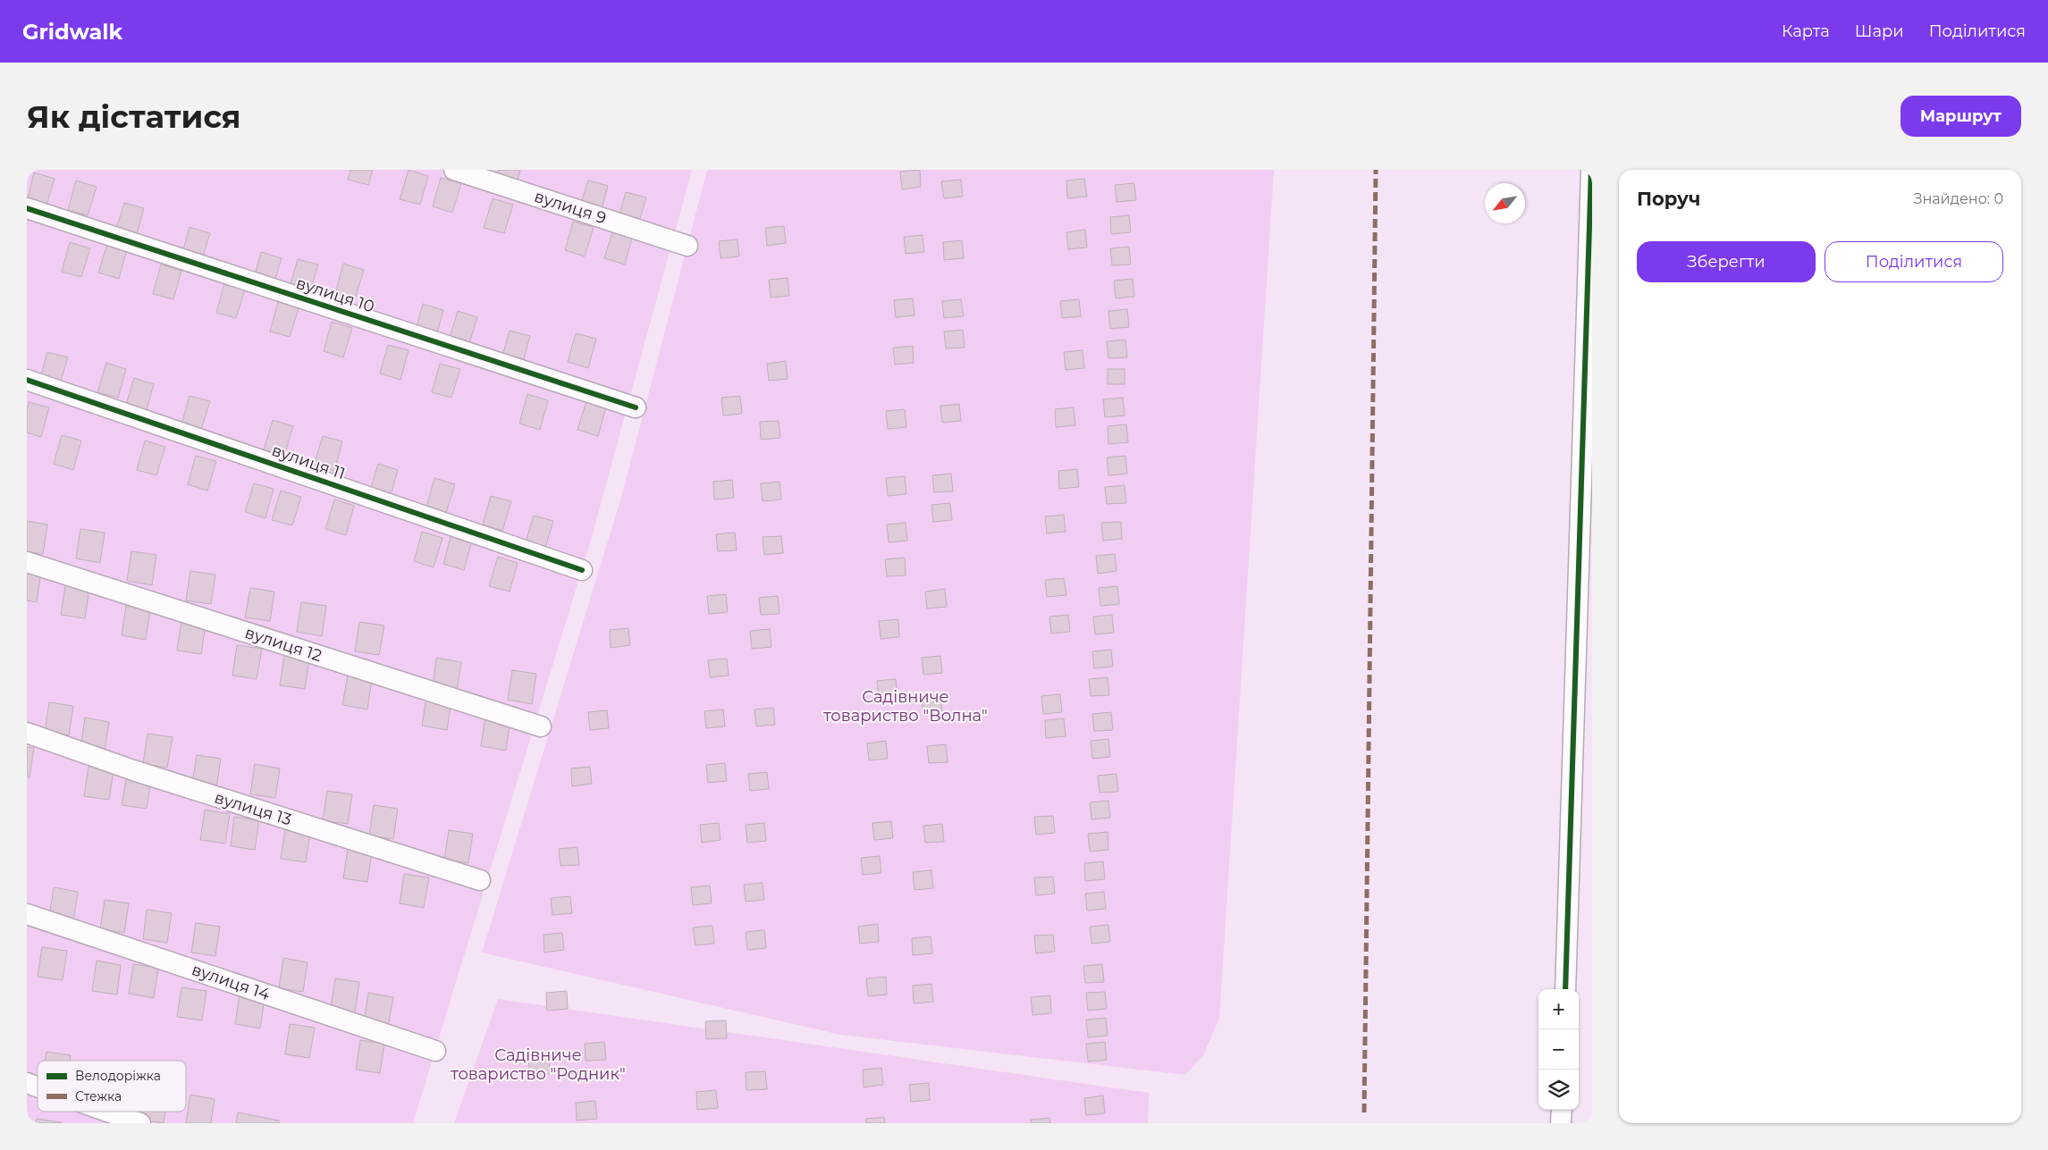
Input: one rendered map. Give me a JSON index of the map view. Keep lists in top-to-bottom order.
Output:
{
  "streets": {
    "street": [
      "вулиця 9",
      "вулиця 10",
      "вулиця 11",
      "вулиця 12",
      "вулиця 13",
      "вулиця 14"
    ]
  },
  "parks": ["Садівниче товариство \"Волна\"", "Садівниче товариство \"Родник\""],
  "legend": ["Велодоріжка", "Стежка"],
  "north": "bottom left",
  "page": {
    "header": "Gridwalk",
    "nav": ["Карта", "Шари", "Поділитися"],
    "buttons": [
      "Маршрут",
      ["Зберегти", "Поділитися"]
    ],
    "title": "Як дістатися",
    "heading": ["Поруч", "Знайдено: 0"],
    "map_buttons": ["+", "−"]
  }
}
